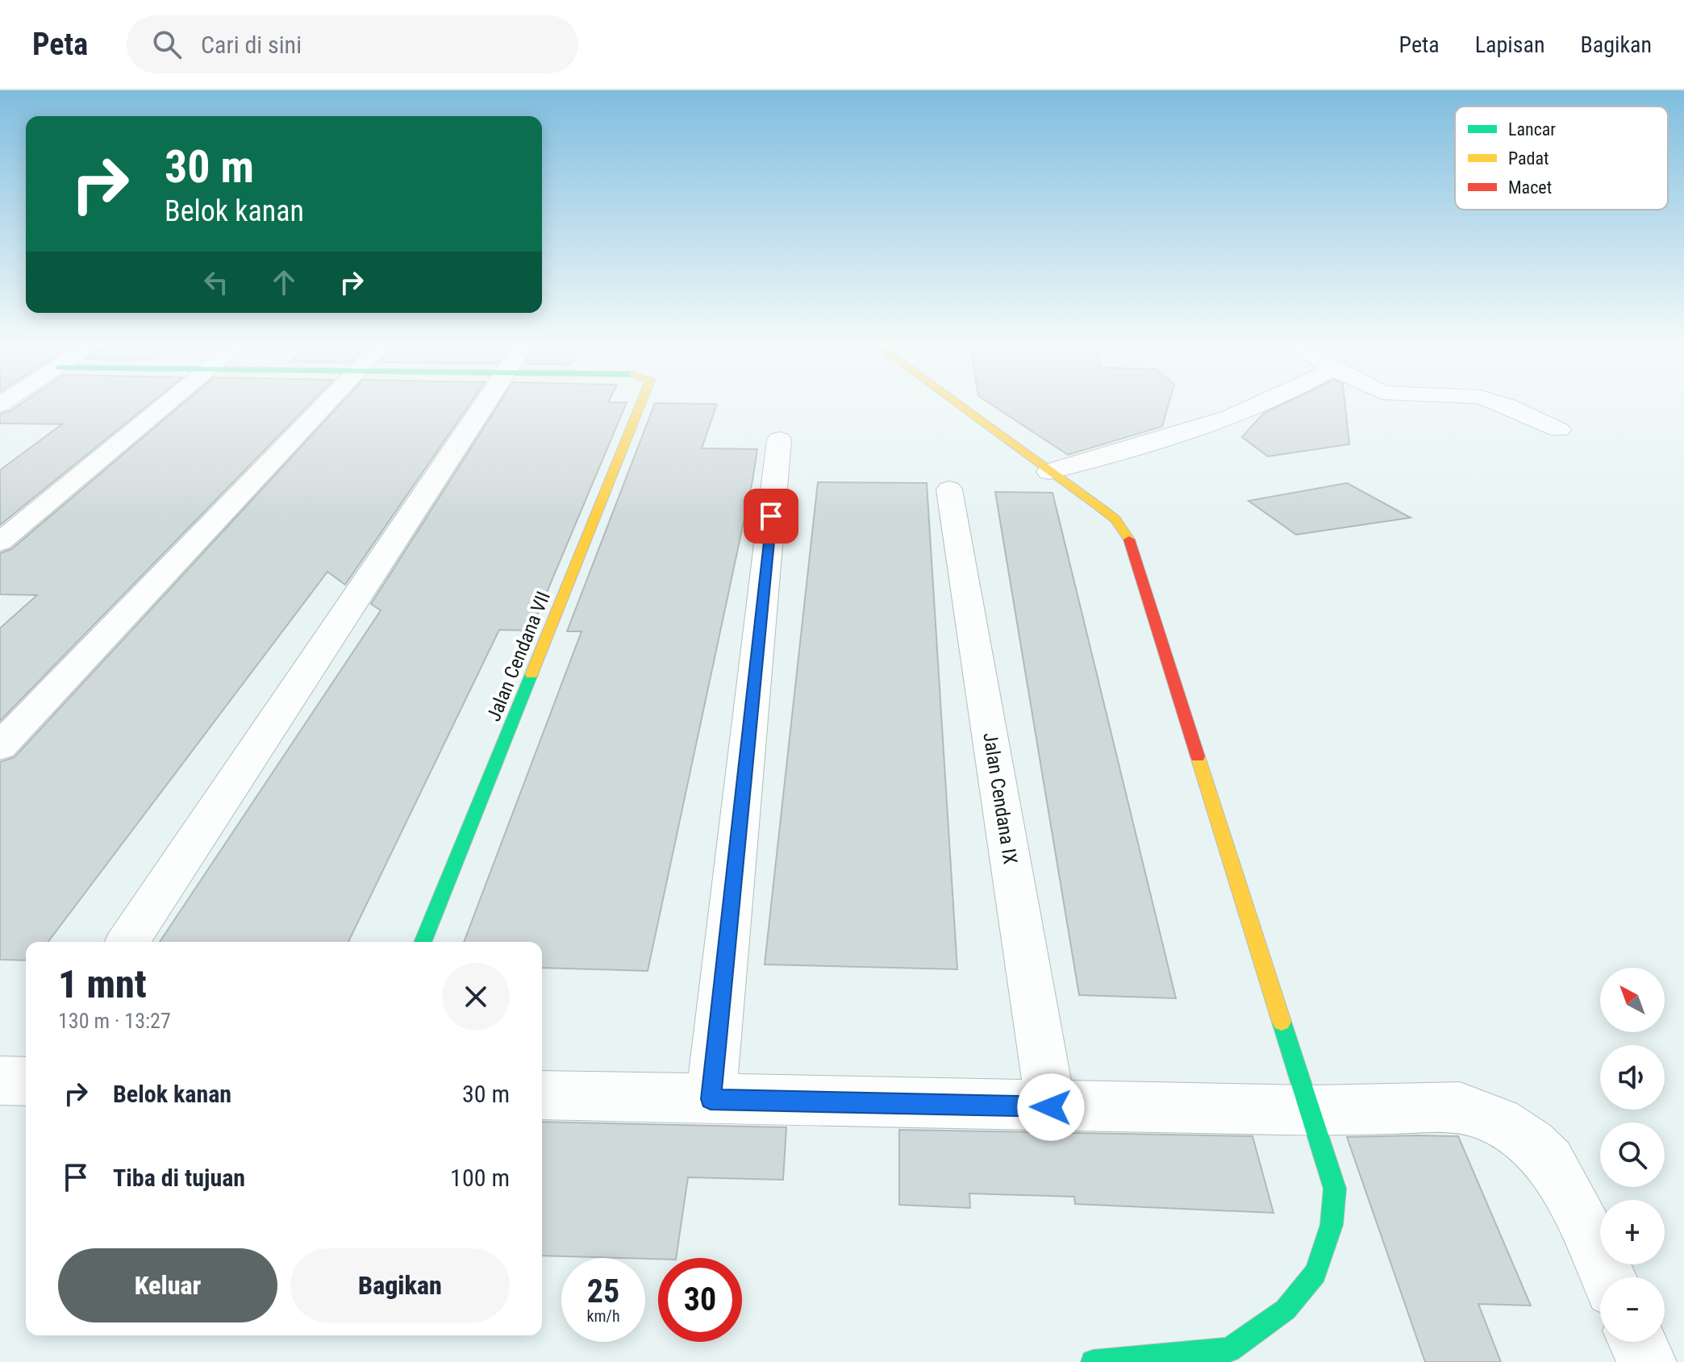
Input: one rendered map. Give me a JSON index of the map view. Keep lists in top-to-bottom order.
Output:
{
  "streets": {
    "street": ["Jalan Cendana VII", "Jalan Cendana IX"]
  },
  "legend": ["Lancar", "Padat", "Macet"],
  "north": "top left",
  "page": {
    "header": "Peta",
    "search": "Cari di sini",
    "nav": ["Peta", "Lapisan", "Bagikan"],
    "turn": ["30 m", "Belok kanan"],
    "heading": ["1 mnt", "130 m · 13:27"],
    "map_buttons": ["+", "−"],
    "list": [
      {
        "name": "Belok kanan",
        "value": "30 m"
      },
      {
        "name": "Tiba di tujuan",
        "value": "100 m"
      }
    ],
    "buttons": ["Keluar", "Bagikan"],
    "speed": "25 km/h",
    "limit": "30"
  }
}
